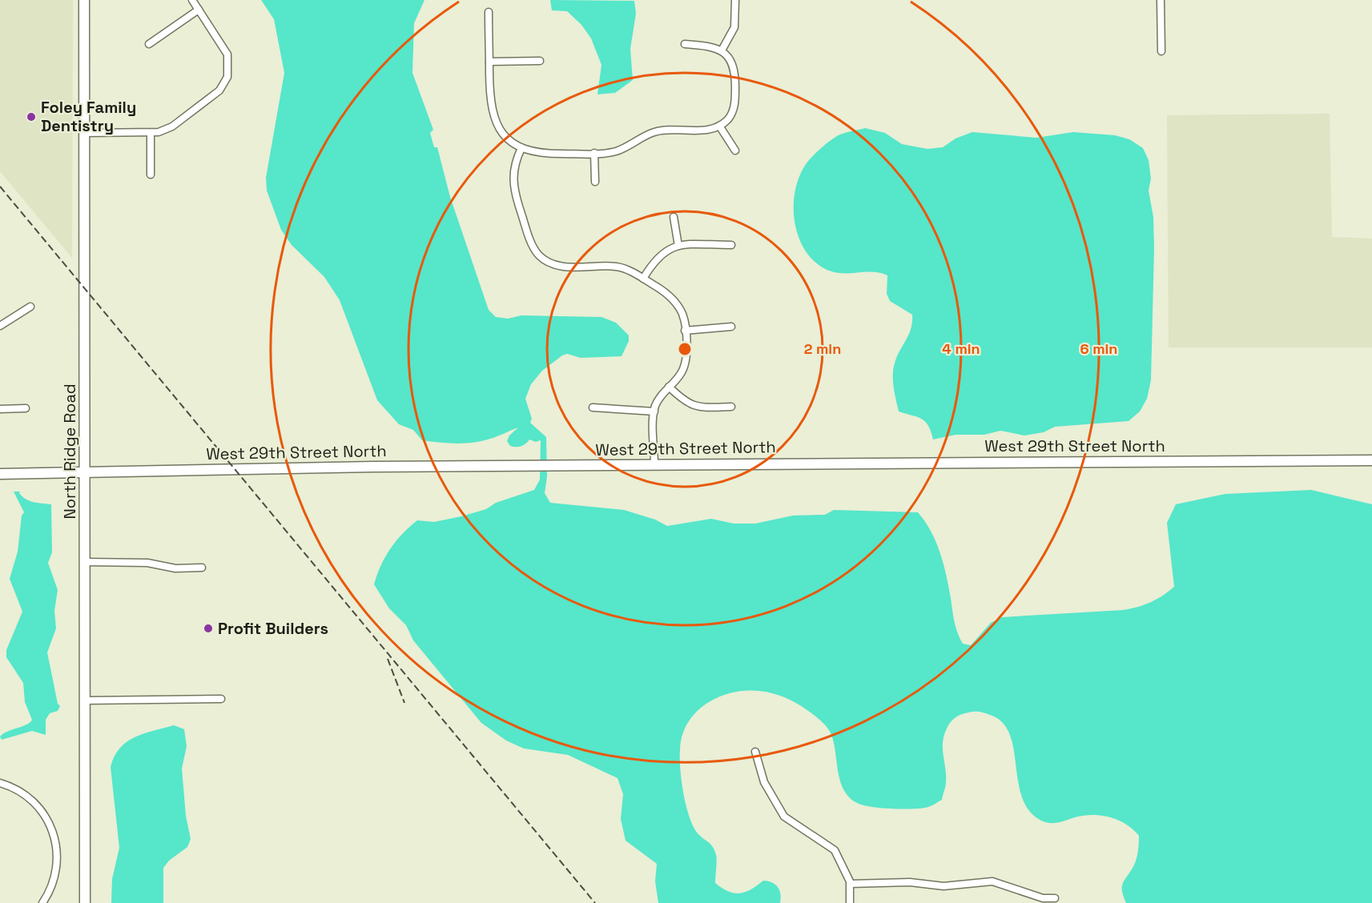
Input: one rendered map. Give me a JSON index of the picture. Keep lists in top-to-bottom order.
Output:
{
  "streets": {
    "main road": ["West 29th Street North", "North Ridge Road"]
  },
  "crossings": [
    ["West 29th Street North", "North Ridge Road"]
  ],
  "places": ["Foley Family Dentistry", "Profit Builders"],
  "rings": ["2 min", "4 min", "6 min"]
}
